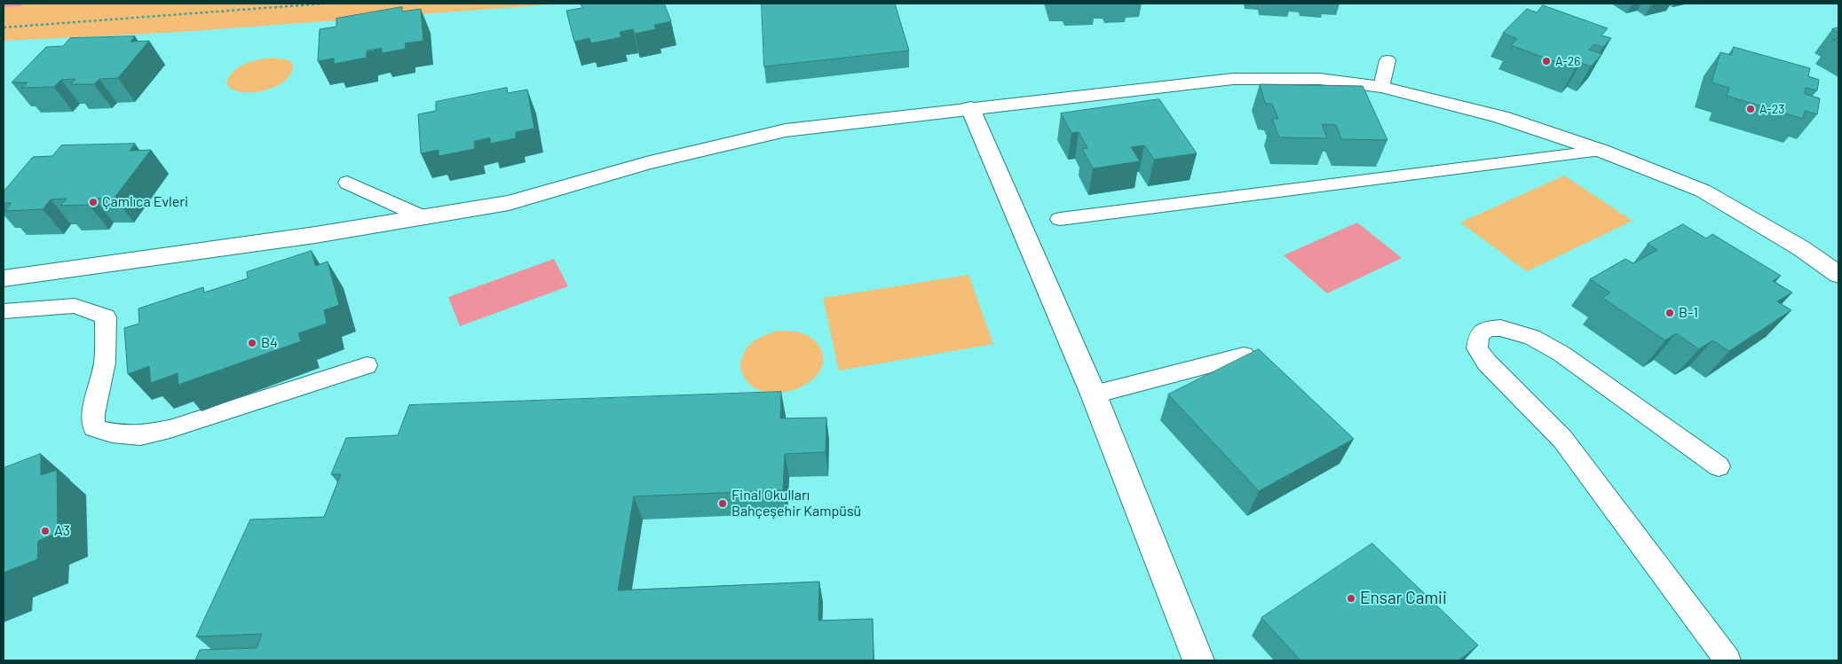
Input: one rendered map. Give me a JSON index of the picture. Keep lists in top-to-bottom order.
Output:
{
  "places": [
    "A-26",
    "A-23",
    "Çamlıca Evleri",
    "B-1",
    "B4",
    "Final Okulları Bahçeşehir Kampüsü",
    "A3",
    "Ensar Camii"
  ]
}
